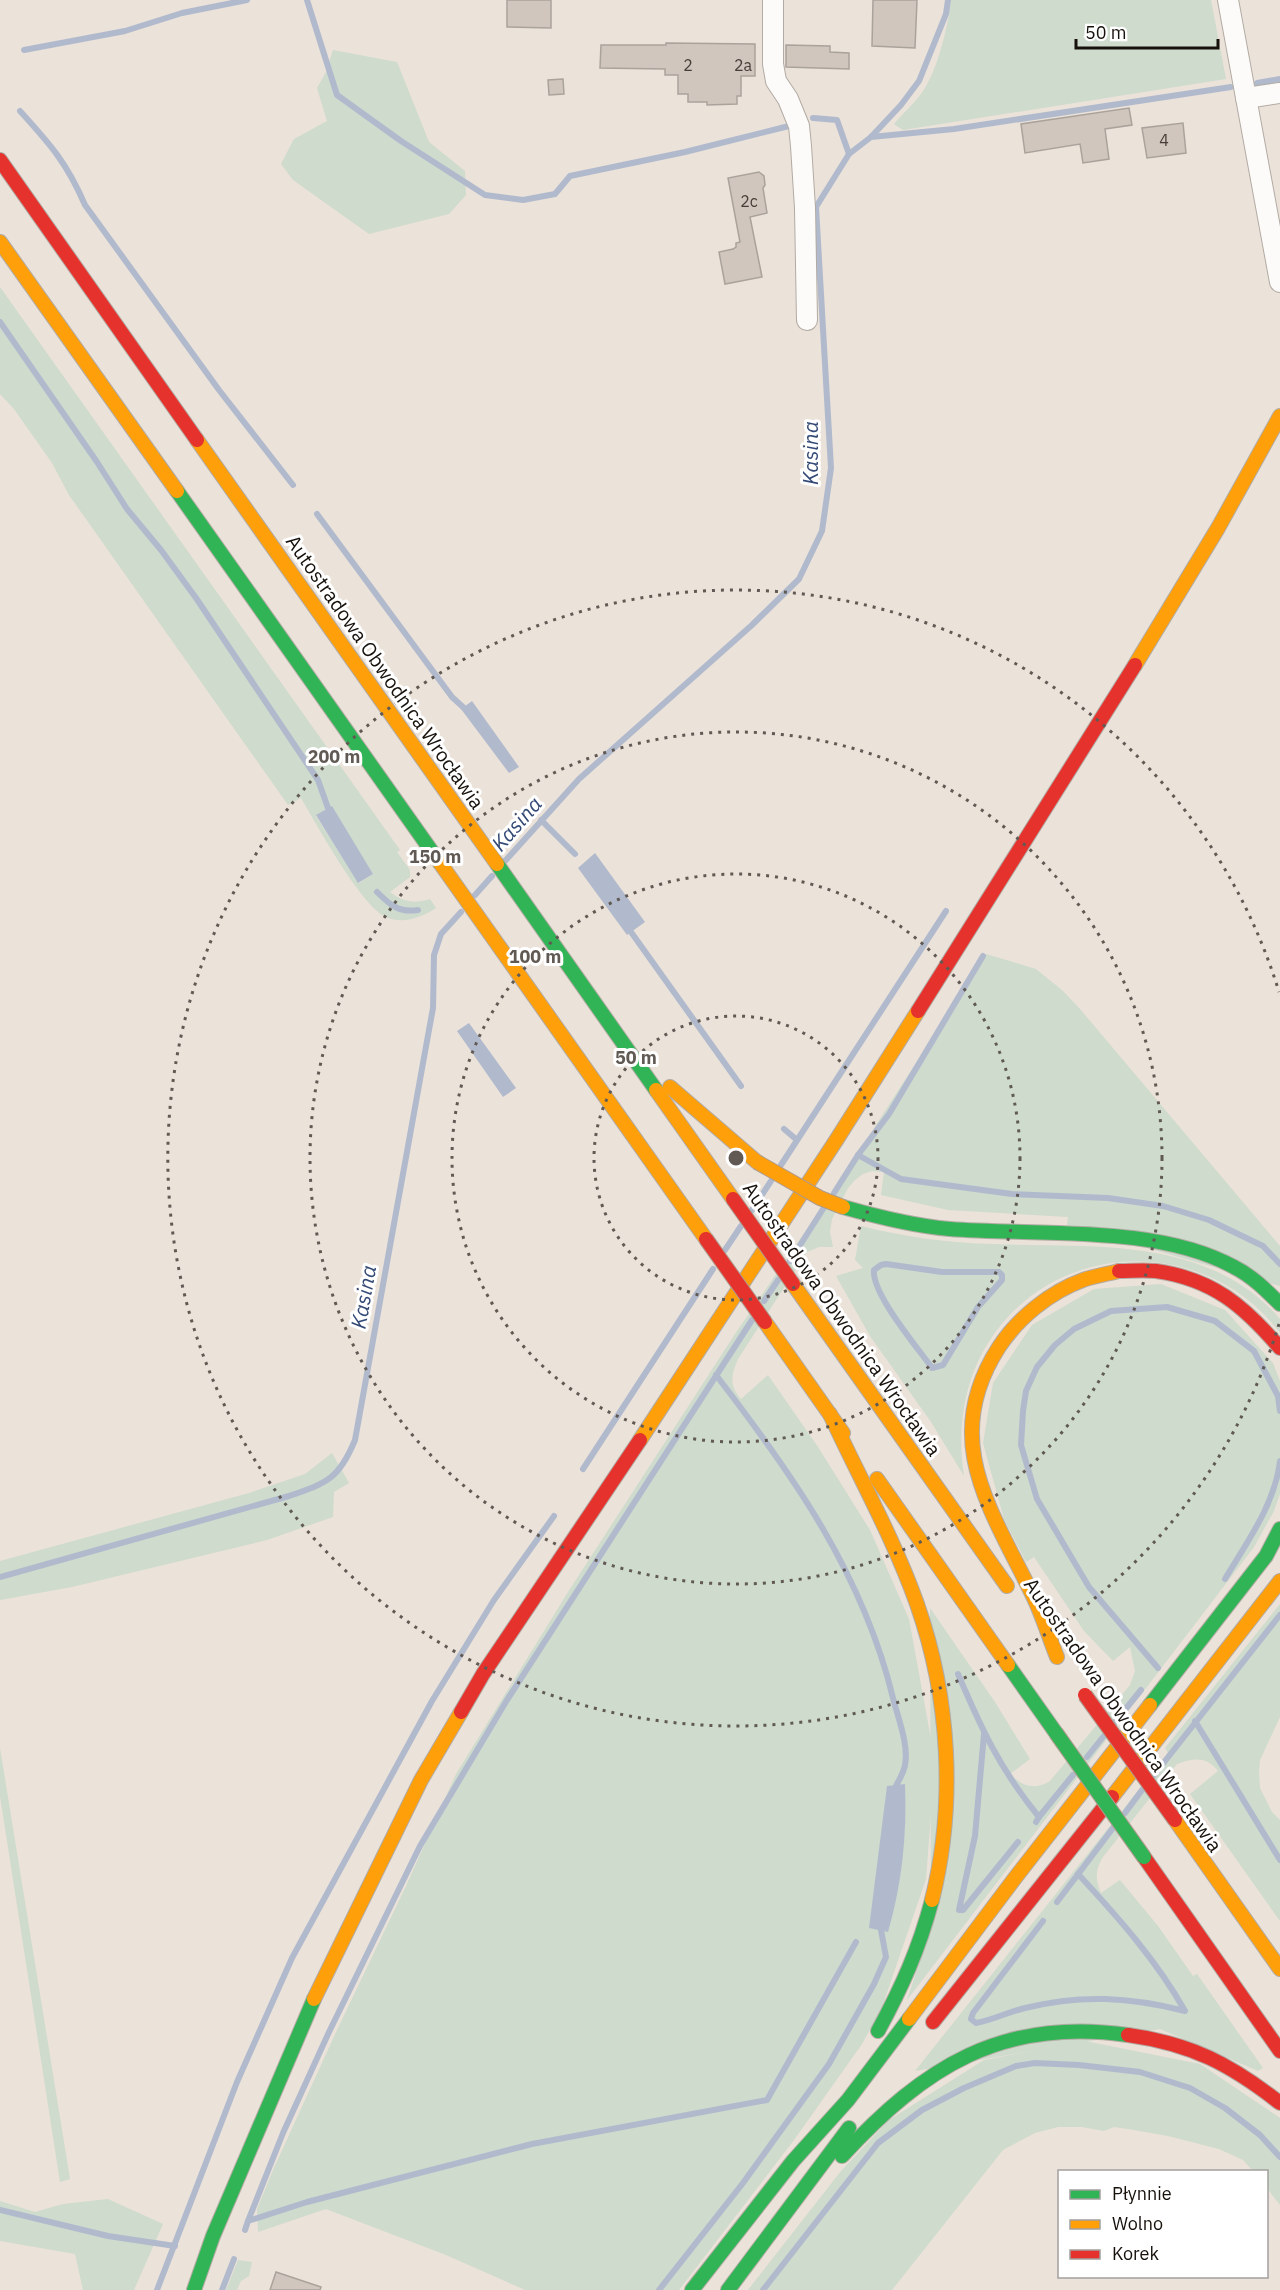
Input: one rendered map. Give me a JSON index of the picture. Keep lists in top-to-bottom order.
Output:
{
  "streets": {
    "main road": ["Autostradowa Obwodnica Wrocławia"]
  },
  "water": ["Kasina"],
  "house_numbers": [
    "2",
    "2a",
    "4",
    "2c"
  ],
  "legend": ["Płynnie", "Wolno", "Korek"],
  "scale_bar": "50 m",
  "rings": [
    "200 m",
    "150 m",
    "100 m",
    "50 m"
  ]
}
